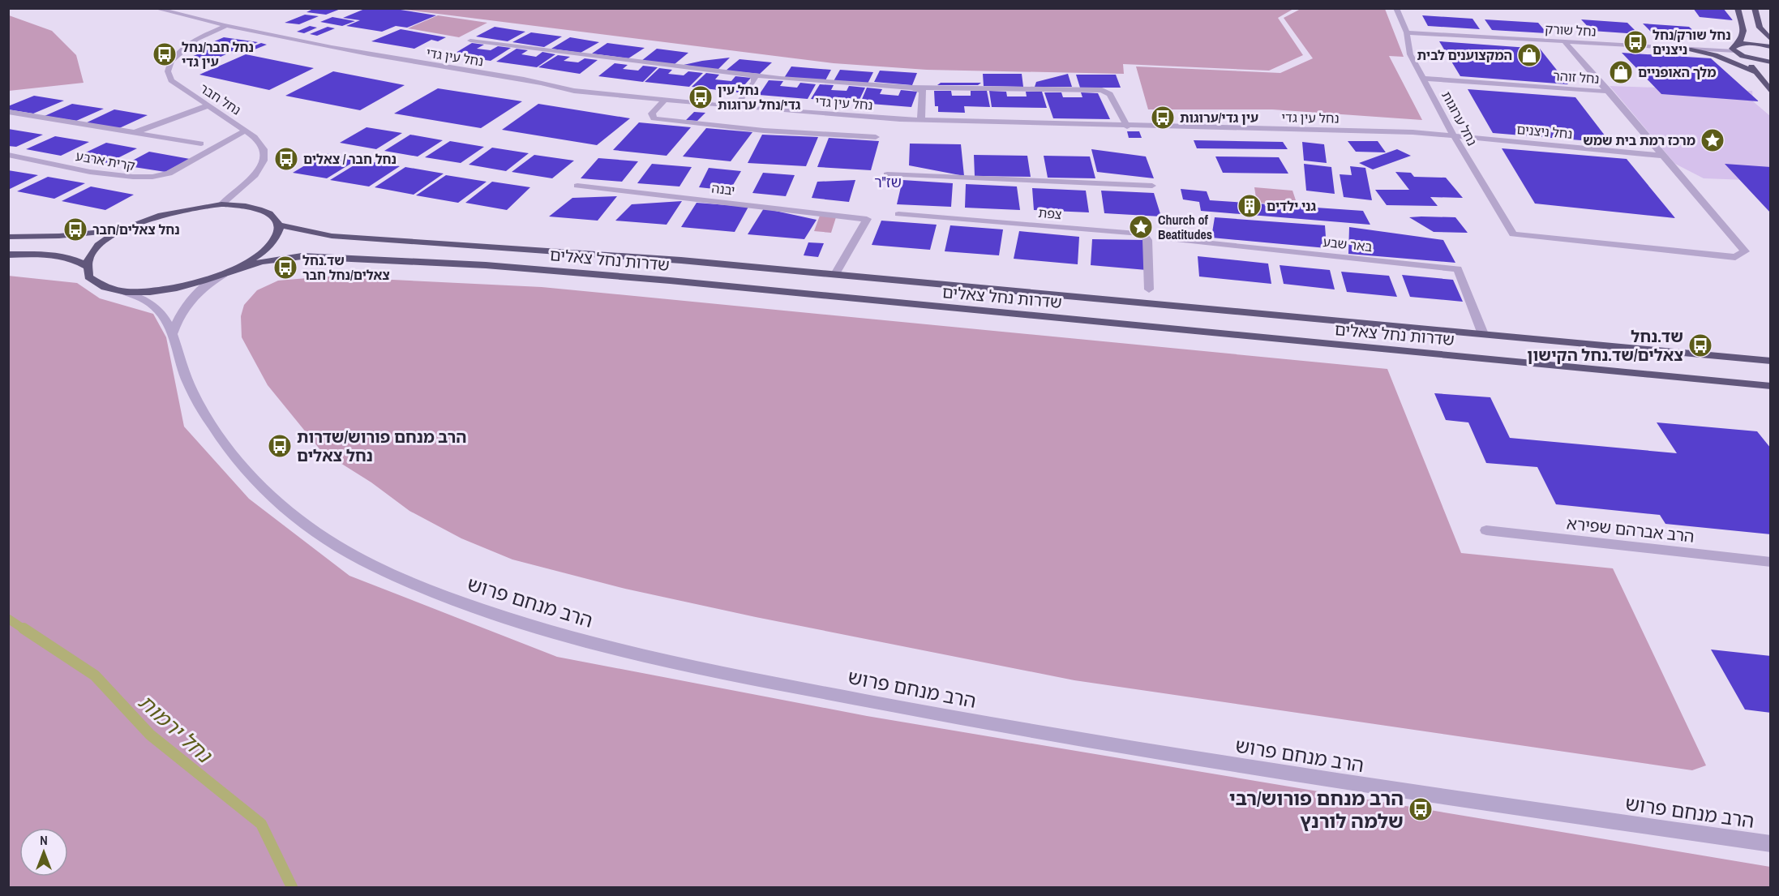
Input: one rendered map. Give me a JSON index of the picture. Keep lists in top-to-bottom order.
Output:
{
  "streets": {
    "main road": ["שדרות נחל צאלים"],
    "street": [
      "נחל שורק",
      "נחל עין גדי",
      "נחל זוהר",
      "נחל חבר",
      "נחל ערוגות",
      "נחל ניצנים",
      "קרית ארבע",
      "יבנה",
      "צפת",
      "באר שבע",
      "הרב אברהם שפירא",
      "הרב מנחם פרוש"
    ]
  },
  "crossings": [
    ["נחל שורק", "נחל ערוגות"],
    ["נחל עין גדי", "נחל חבר"],
    ["נחל עין גדי", "נחל ערוגות"],
    ["נחל עין גדי", "נחל ניצנים"],
    ["נחל זוהר", "נחל ערוגות"],
    ["נחל חבר", "קרית ארבע"],
    ["נחל ערוגות", "נחל ניצנים"],
    ["יבנה", "שדרות נחל צאלים"],
    ["באר שבע", "שדרות נחל צאלים"]
  ],
  "districts": ["שז\"ר"],
  "water": ["נחל ירמות"],
  "places": {
    "bus stop": [
      "נחל שורק/נחל ניצנים",
      "נחל חבר/נחל עין גדי",
      "נחל עין גדי/נחל ערוגות",
      "עין גדי/ערוגות",
      "נחל חבר / צאלים",
      "נחל צאלים/חבר",
      "שד.נחל צאלים/נחל חבר",
      "שד.נחל צאלים/שד.נחל הקישון",
      "הרב מנחם פורוש/שדרות נחל צאלים",
      "הרב מנחם פורוש/רבי שלמה לורנץ"
    ],
    "shop": ["המקצוענים לבית", "מלך האופניים"],
    "place": ["מרכז רמת בית שמש", "Church of Beatitudes"],
    "building": ["גני ילדים"]
  },
  "north": "top"
}
